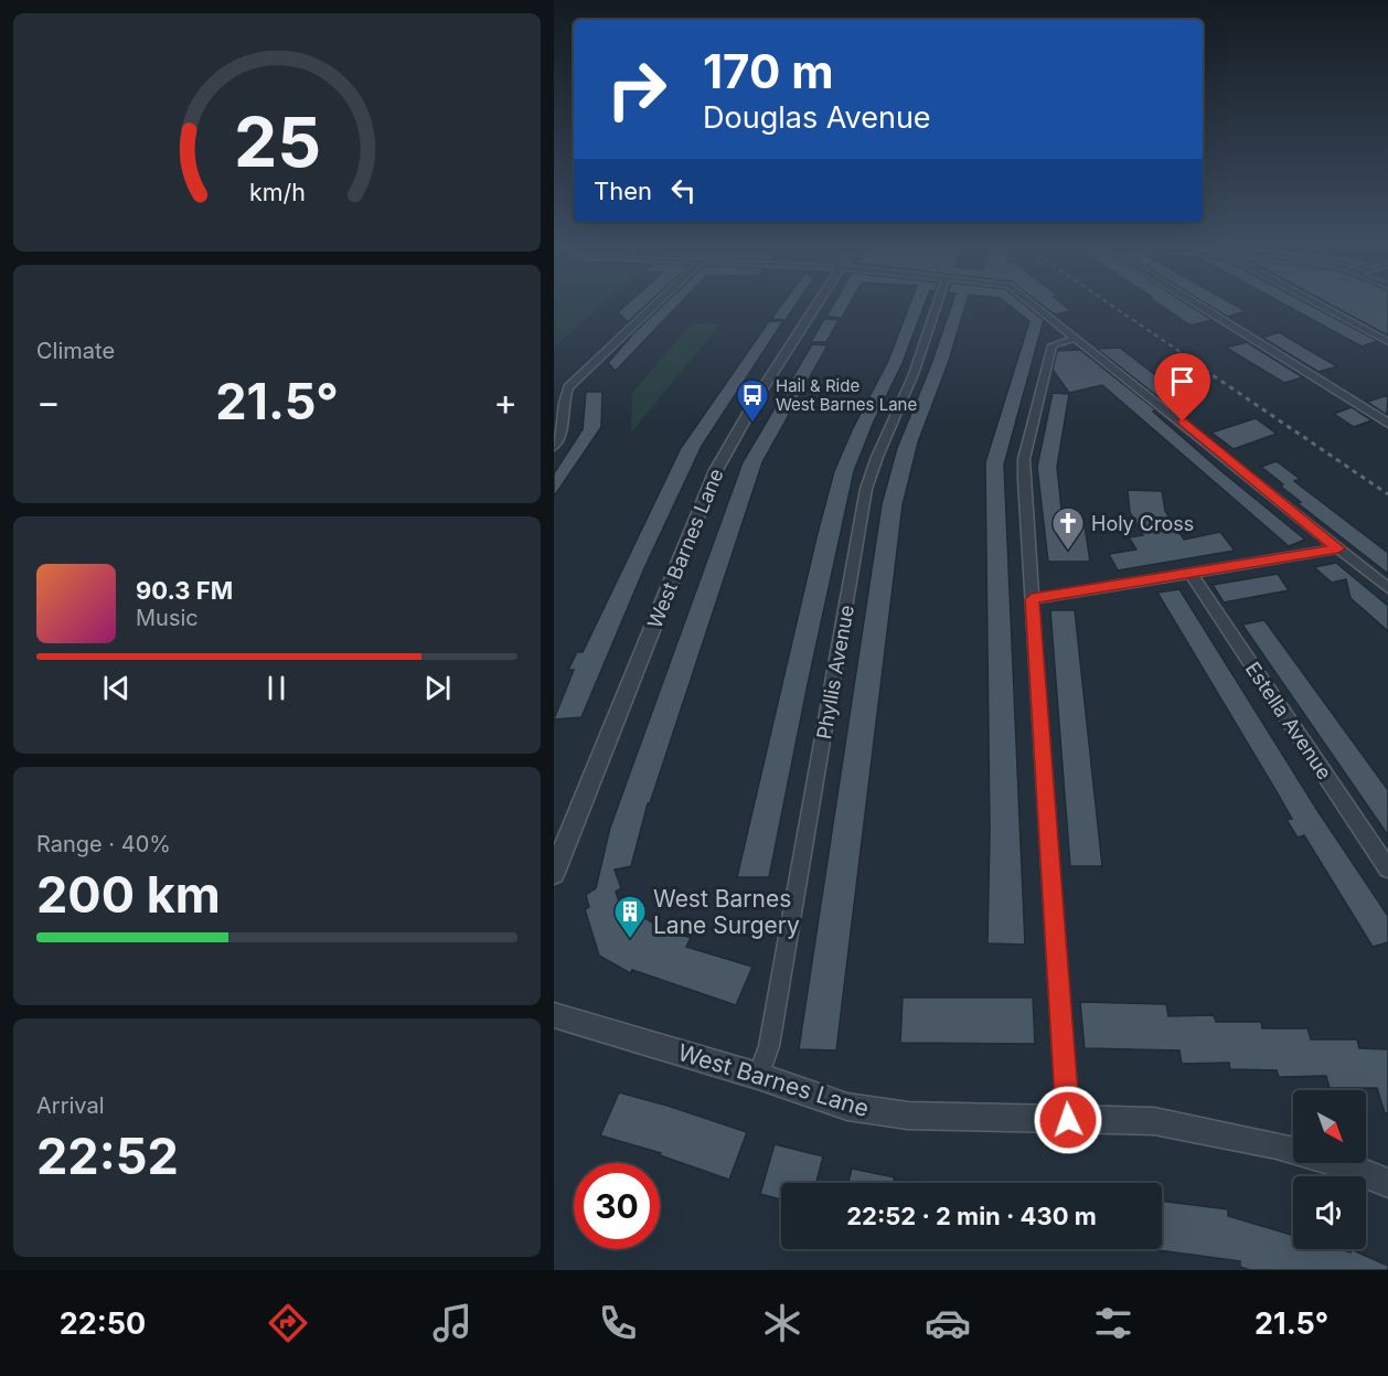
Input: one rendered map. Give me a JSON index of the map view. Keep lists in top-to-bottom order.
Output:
{
  "streets": {
    "street": ["West Barnes Lane", "Phyllis Avenue", "Estella Avenue"]
  },
  "crossings": [
    ["West Barnes Lane", "Phyllis Avenue"]
  ],
  "places": {
    "bus stop": ["Hail & Ride West Barnes Lane"],
    "church": ["Holy Cross"],
    "building": ["West Barnes Lane Surgery"]
  },
  "north": "bottom right",
  "page": {
    "turn": ["170 m", "Douglas Avenue"],
    "then": "Then",
    "tile": [
      "Climate",
      ["Range · 40%", "200 km"],
      ["Arrival", "22:52"]
    ],
    "heat": ["−", "21.5°", "+"],
    "song": ["90.3 FM", "Music"],
    "limit": "30",
    "trip": "22:52 · 2 min · 430 m",
    "tabs": ["22:50", "21.5°"],
    "gauge": ["25", "km/h"]
  }
}
